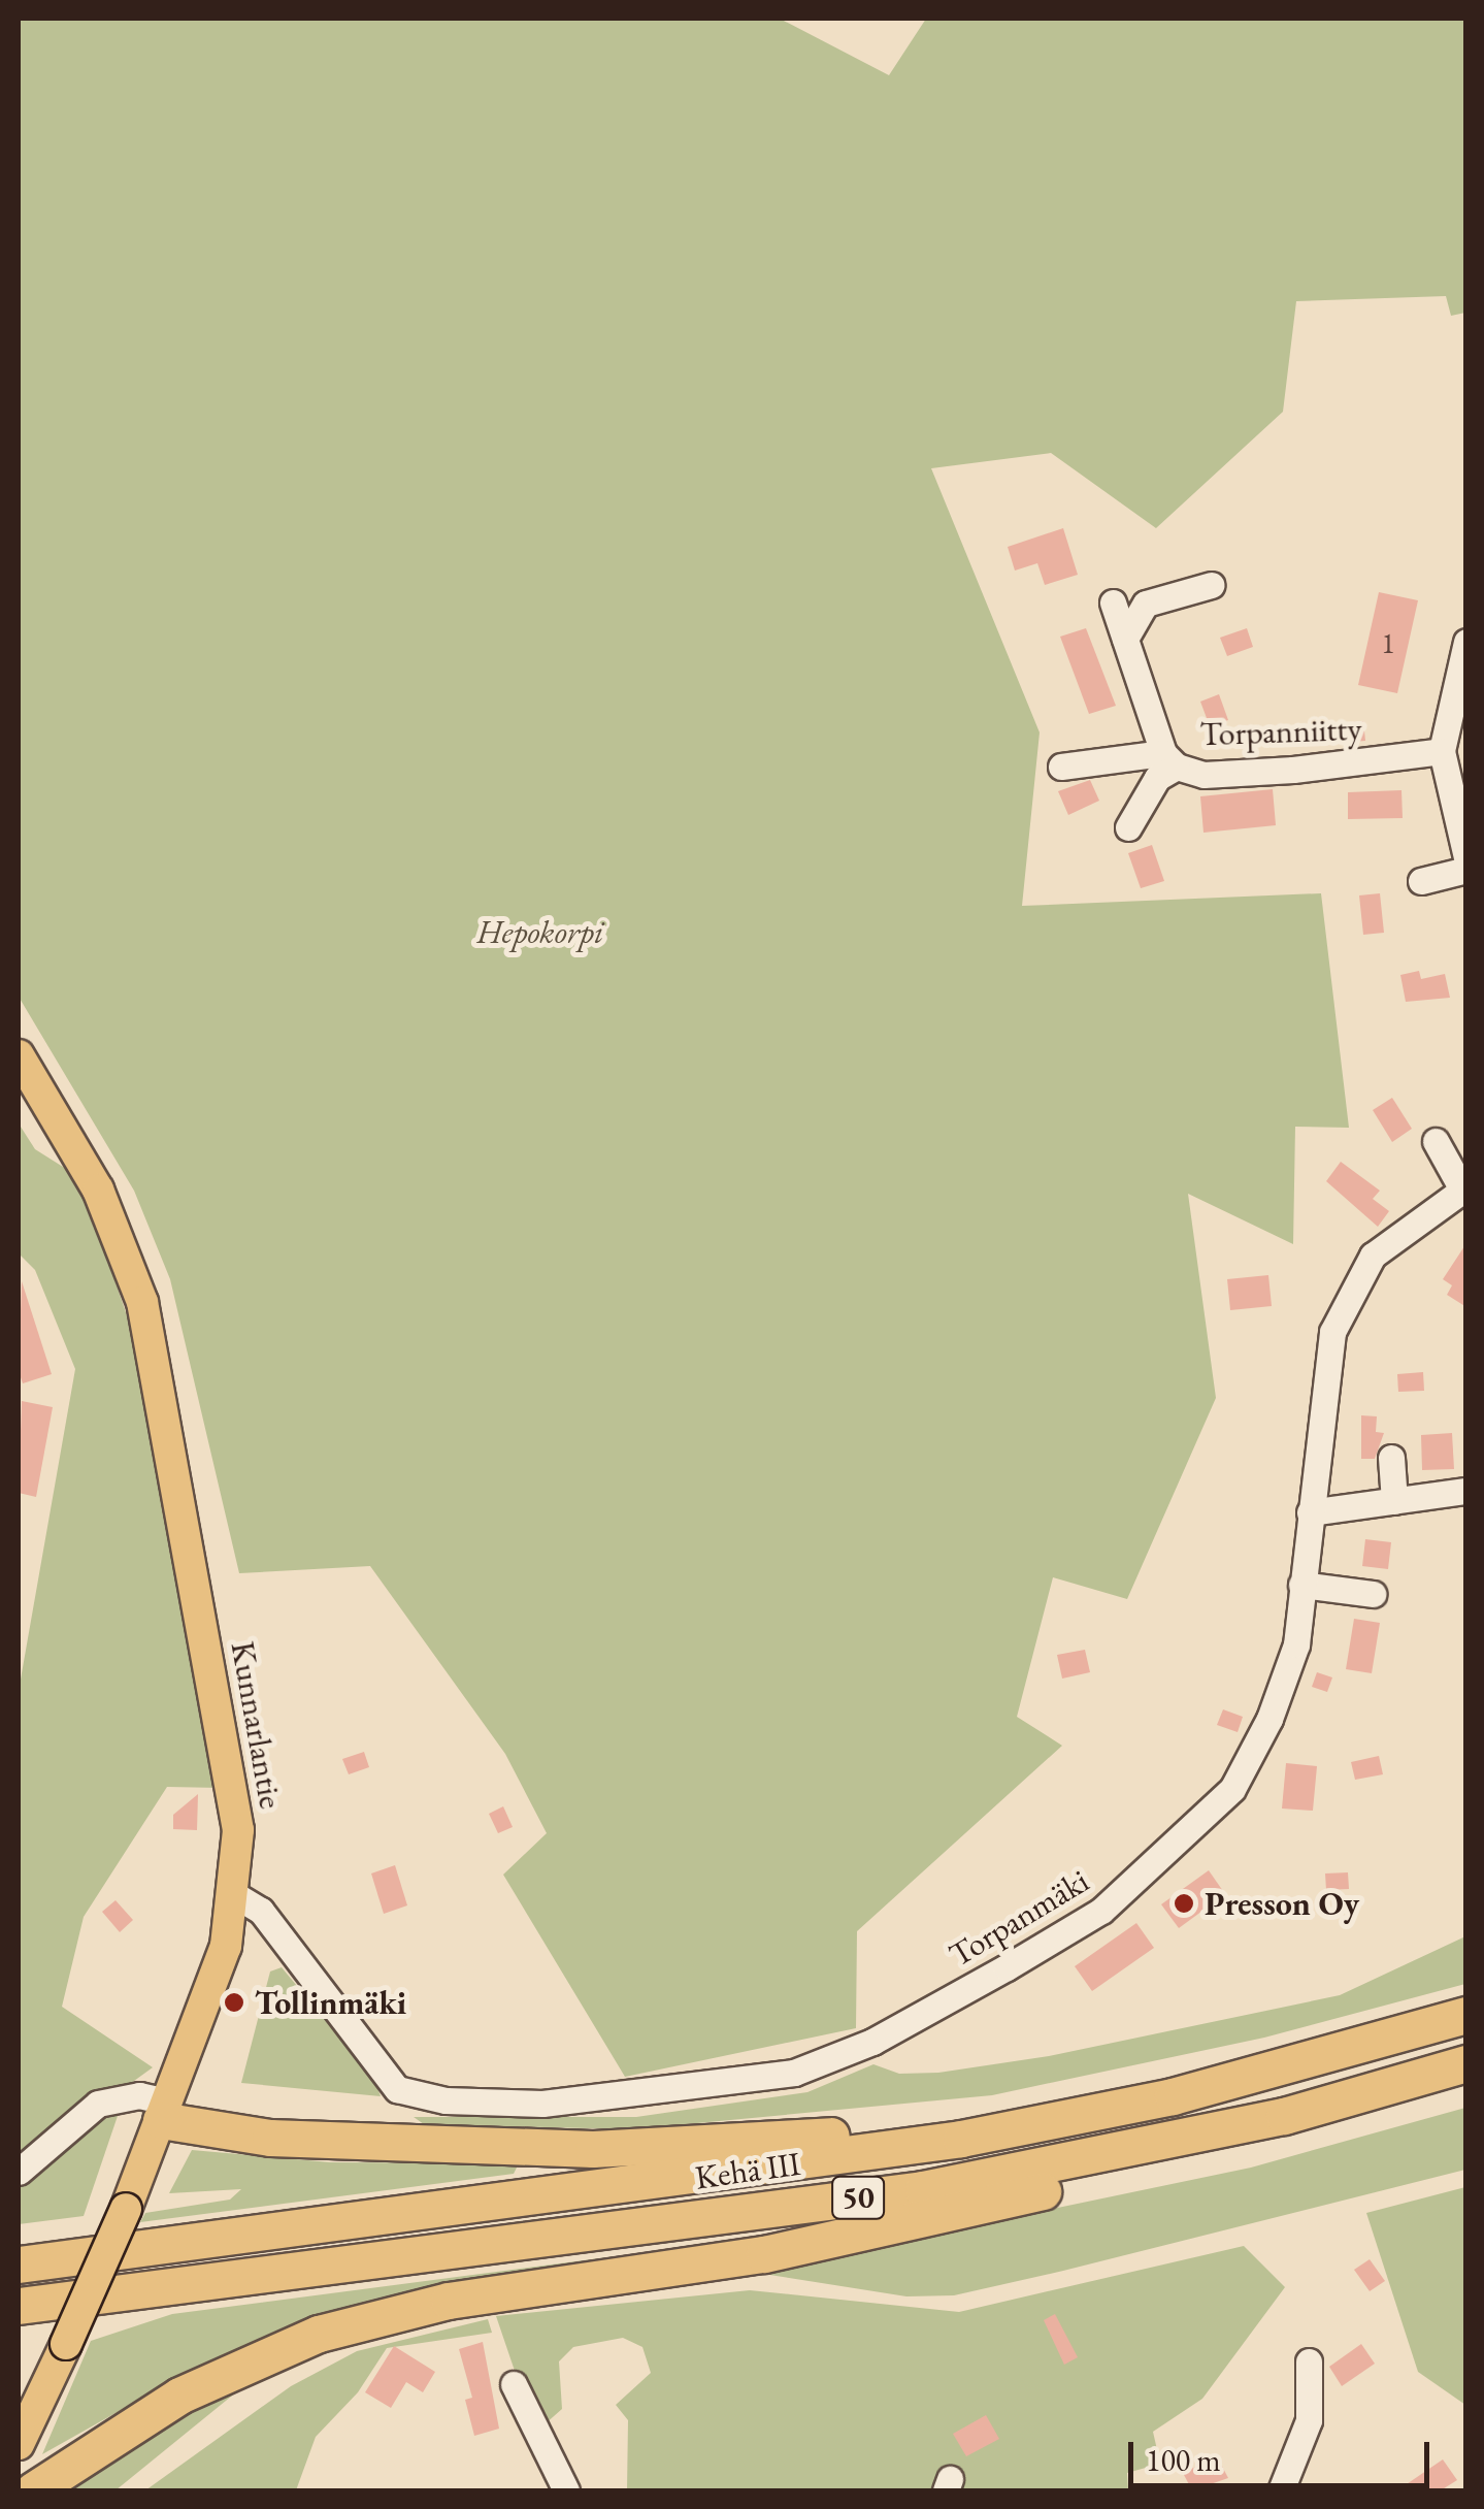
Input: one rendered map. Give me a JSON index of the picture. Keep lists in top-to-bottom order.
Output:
{
  "streets": {
    "highway": ["Kehä III", "50"],
    "main road": ["Kunnarlantie"],
    "street": ["Torpanniitty", "Torpanmäki"]
  },
  "crossings": [
    ["Kunnarlantie", "Torpanmäki"]
  ],
  "parks": ["Hepokorpi"],
  "places": ["Presson Oy", "Tollinmäki"],
  "house_numbers": ["1"],
  "scale_bar": "100 m"
}
